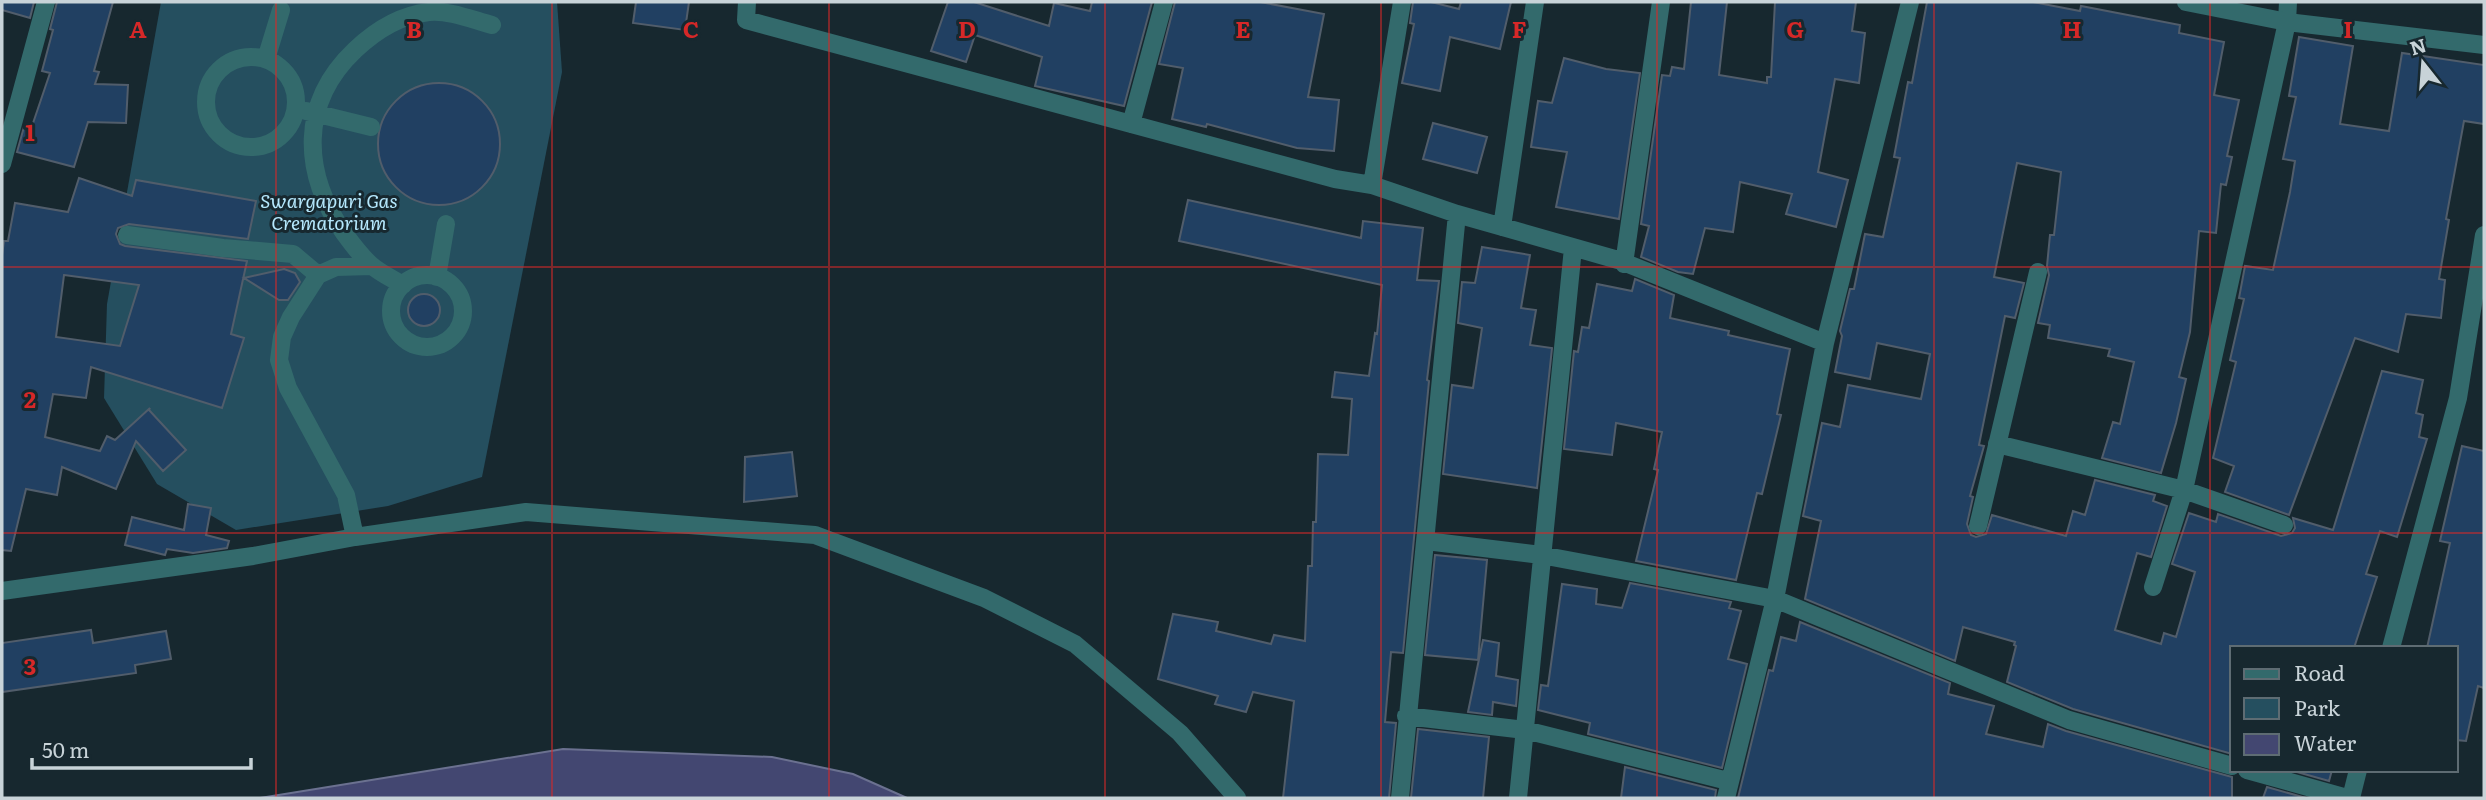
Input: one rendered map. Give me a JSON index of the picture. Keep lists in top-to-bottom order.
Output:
{
  "parks": ["Swargapuri Gas Crematorium"],
  "legend": ["Road", "Park", "Water"],
  "scale_bar": "50 m",
  "north": "top",
  "grid": {
    "columns": [
      "A",
      "B",
      "C",
      "D",
      "E",
      "F",
      "G",
      "H",
      "I"
    ],
    "rows": ["1", "2", "3"]
  }
}
